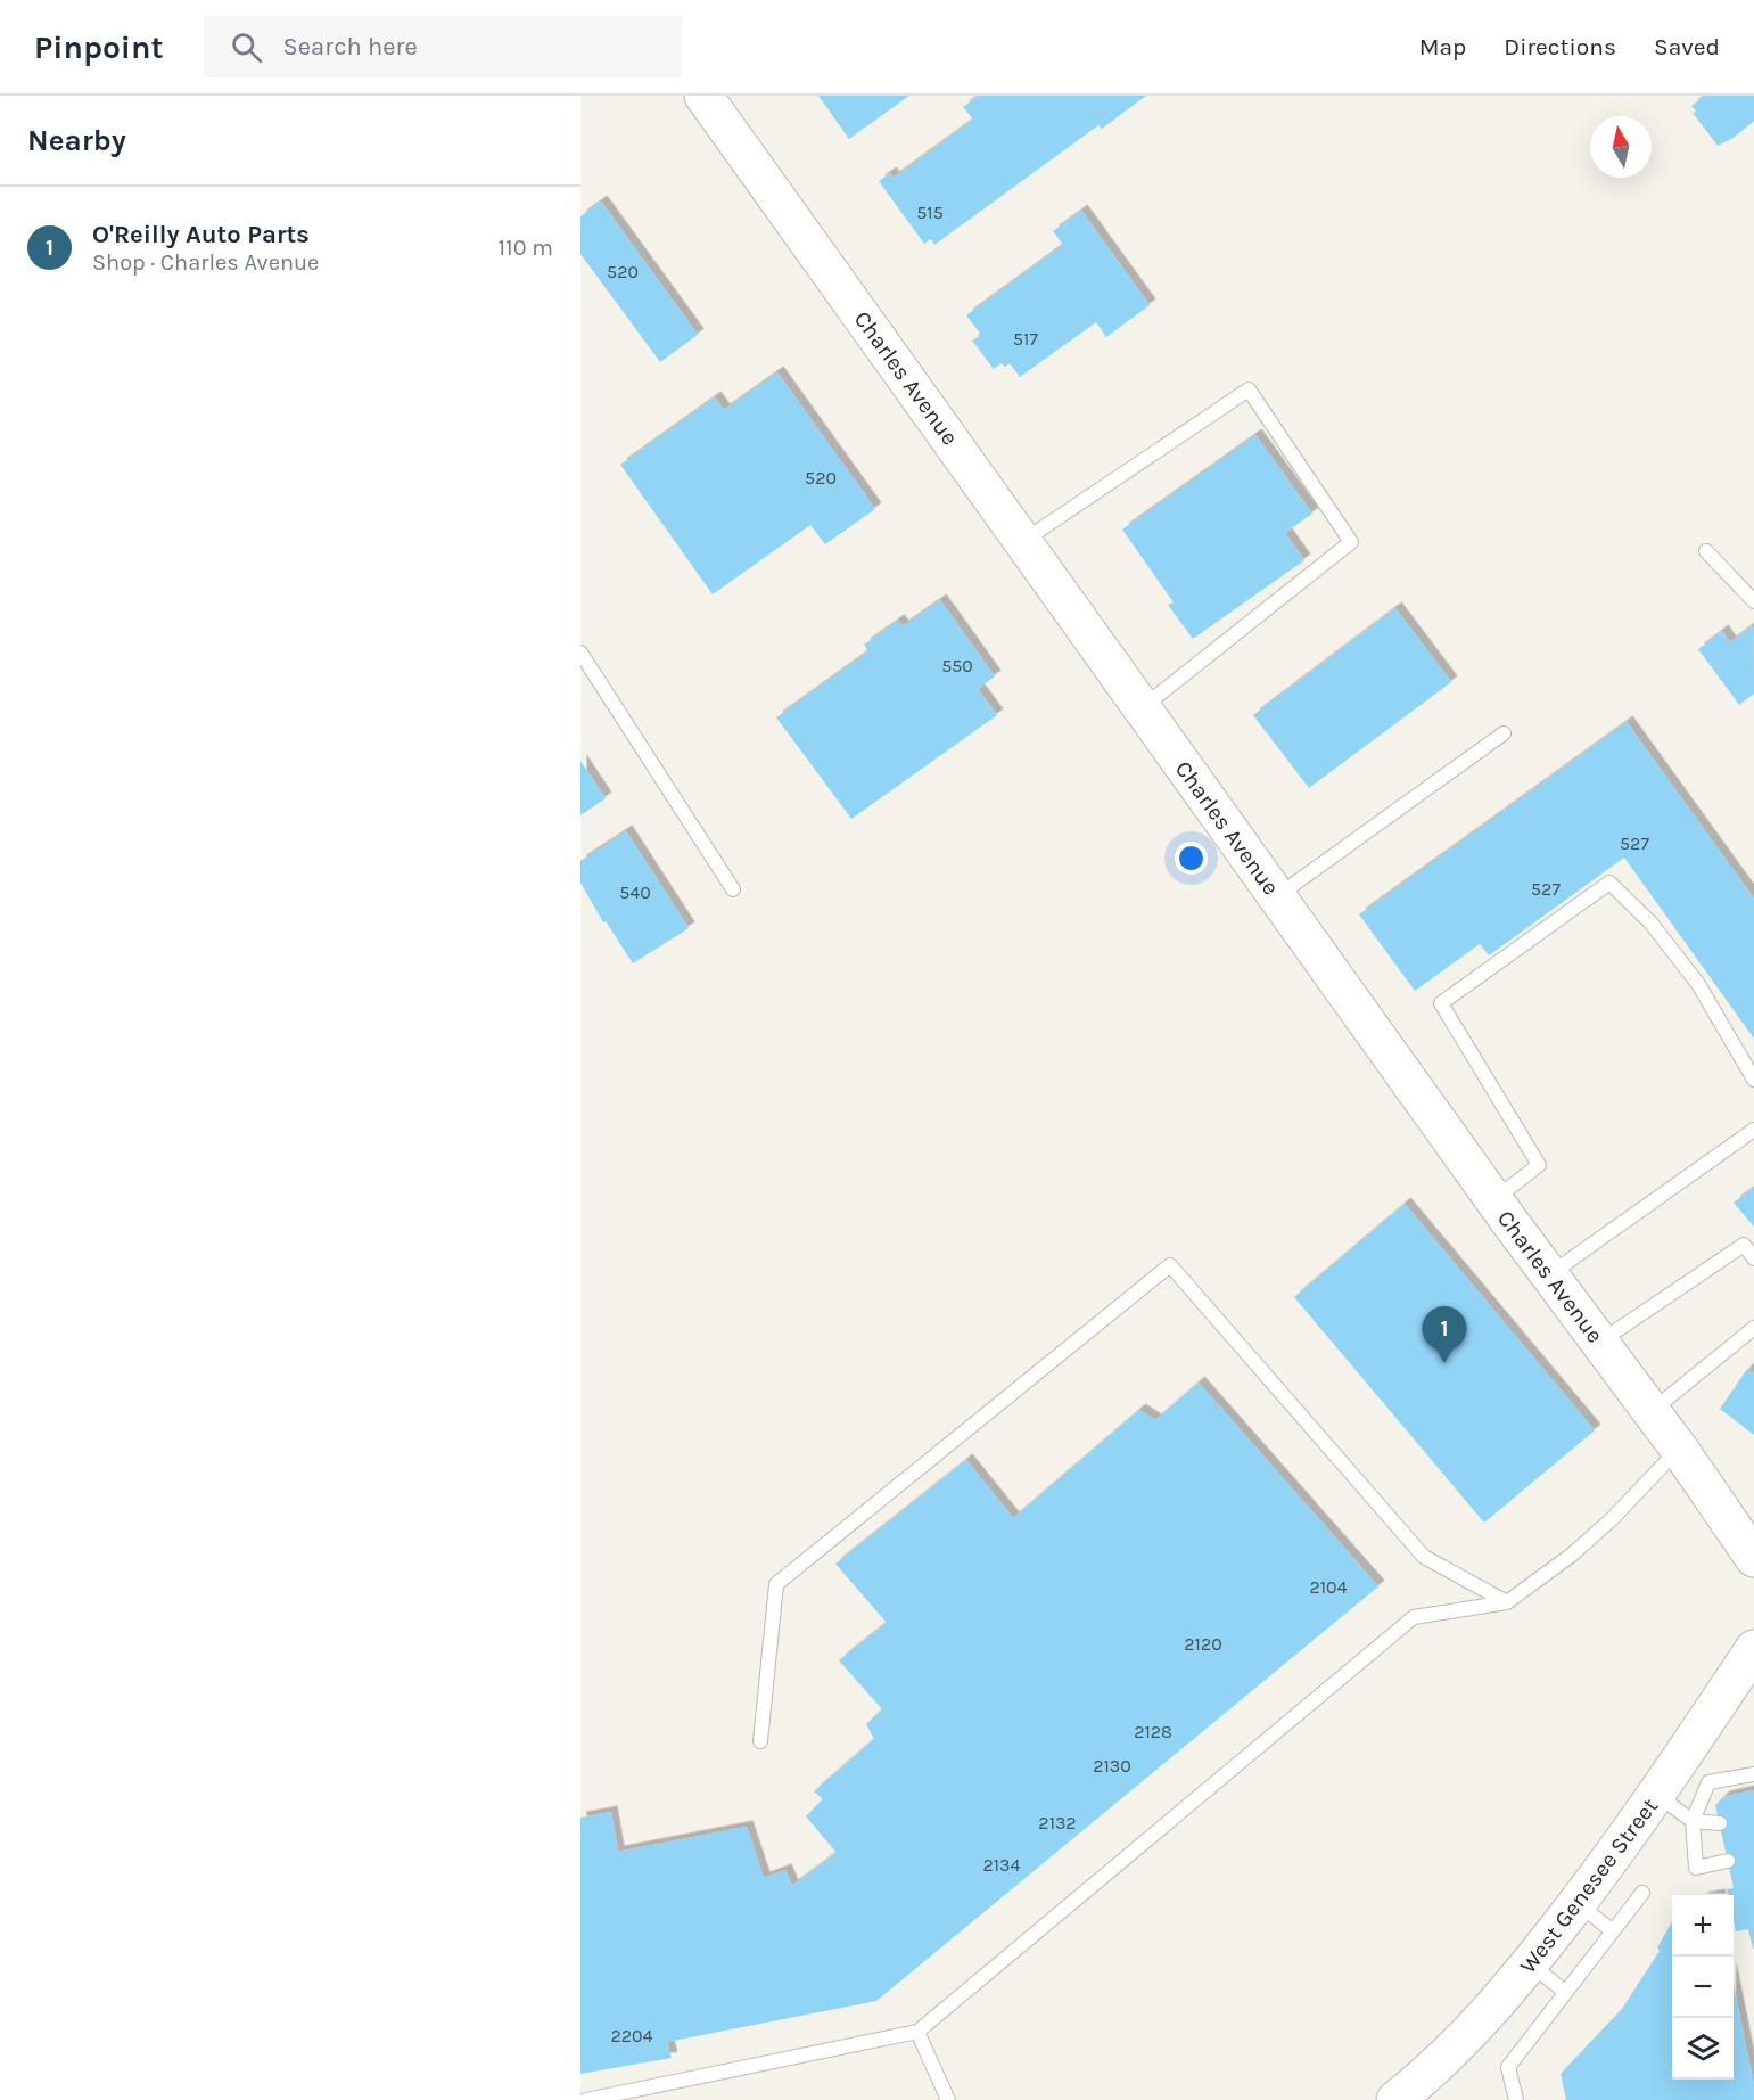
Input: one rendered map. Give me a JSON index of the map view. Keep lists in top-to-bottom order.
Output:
{
  "streets": {
    "street": ["Charles Avenue", "West Genesee Street"]
  },
  "house_numbers": [
    "515",
    "520",
    "517",
    "520",
    "550",
    "527",
    "527",
    "540",
    "2104",
    "2120",
    "2128",
    "2130",
    "2132",
    "2134",
    "2204"
  ],
  "north": "top",
  "page": {
    "header": "Pinpoint",
    "search": "Search here",
    "nav": ["Map", "Directions", "Saved"],
    "heading": "Nearby",
    "list": [
      {
        "mark": "1",
        "name": "O'Reilly Auto Parts",
        "note": "Shop · Charles Avenue",
        "value": "110 m"
      }
    ],
    "pins": "1",
    "map_buttons": ["+", "−"]
  }
}
